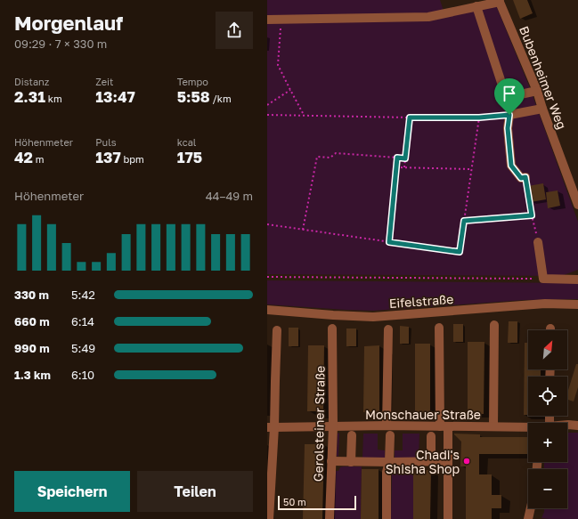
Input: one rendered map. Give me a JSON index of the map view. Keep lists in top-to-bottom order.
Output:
{
  "streets": {
    "street": [
      "Bubenheimer Weg",
      "Eifelstraße",
      "Monschauer Straße",
      "Gerolsteiner Straße"
    ]
  },
  "crossings": [
    ["Monschauer Straße", "Gerolsteiner Straße"]
  ],
  "places": ["Chadi's Shisha Shop"],
  "scale_bar": "50 m",
  "north": "top right",
  "page": {
    "heading": ["Morgenlauf", "09:29 · 7 × 330 m"],
    "stats": [
      ["Distanz", "2.31 km"],
      ["Zeit", "13:47"],
      ["Tempo", "5:58 /km"],
      ["Höhenmeter", "42 m"],
      ["Puls", "137 bpm"],
      ["kcal", "175"]
    ],
    "chart": ["Höhenmeter", "44–49 m"],
    "list": [
      {
        "name": "330 m",
        "note": "5:42"
      },
      {
        "name": "660 m",
        "note": "6:14"
      },
      {
        "name": "990 m",
        "note": "5:49"
      },
      {
        "name": "1.3 km",
        "note": "6:10"
      }
    ],
    "map_buttons": ["+", "−"],
    "buttons": ["Speichern", "Teilen"],
    "scale": "50 m"
  }
}
